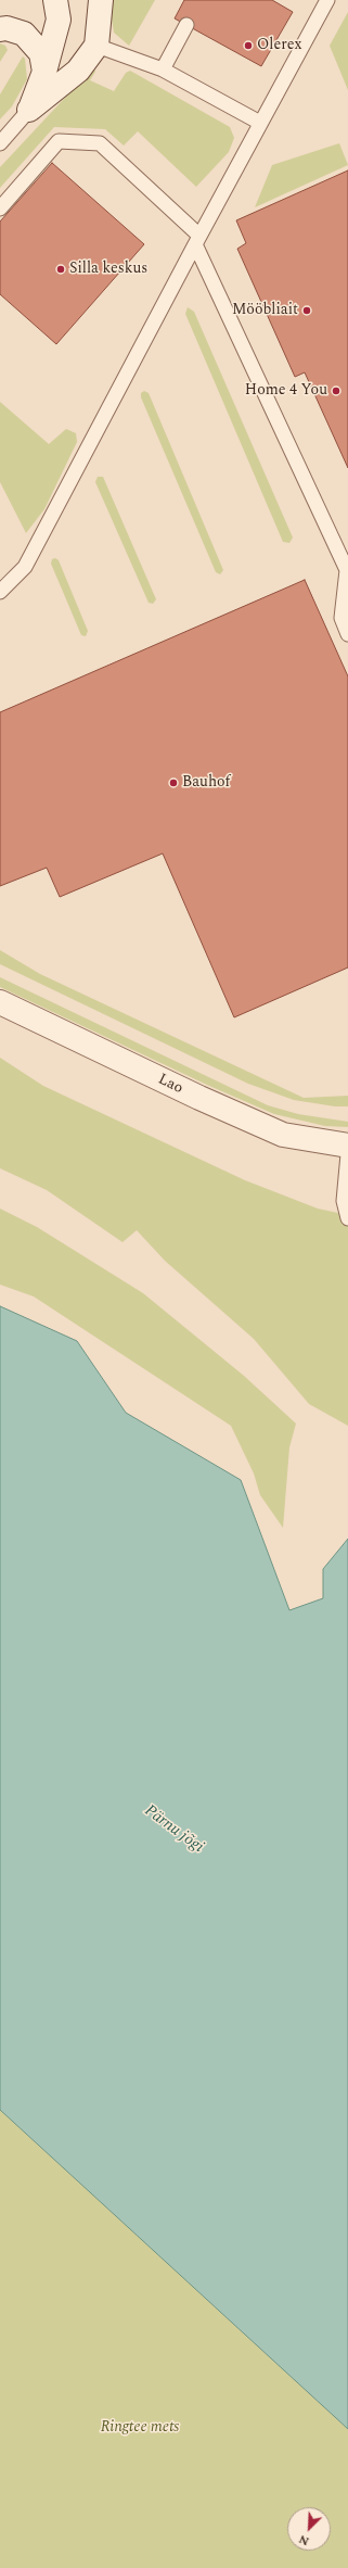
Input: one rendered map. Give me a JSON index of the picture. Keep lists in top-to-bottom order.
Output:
{
  "streets": {
    "street": ["Lao"]
  },
  "water": ["Pärnu jõgi"],
  "parks": ["Ringtee mets"],
  "places": [
    "Olerex",
    "Silla keskus",
    "Mööbliait",
    "Home 4 You",
    "Bauhof"
  ],
  "north": "bottom left"
}
